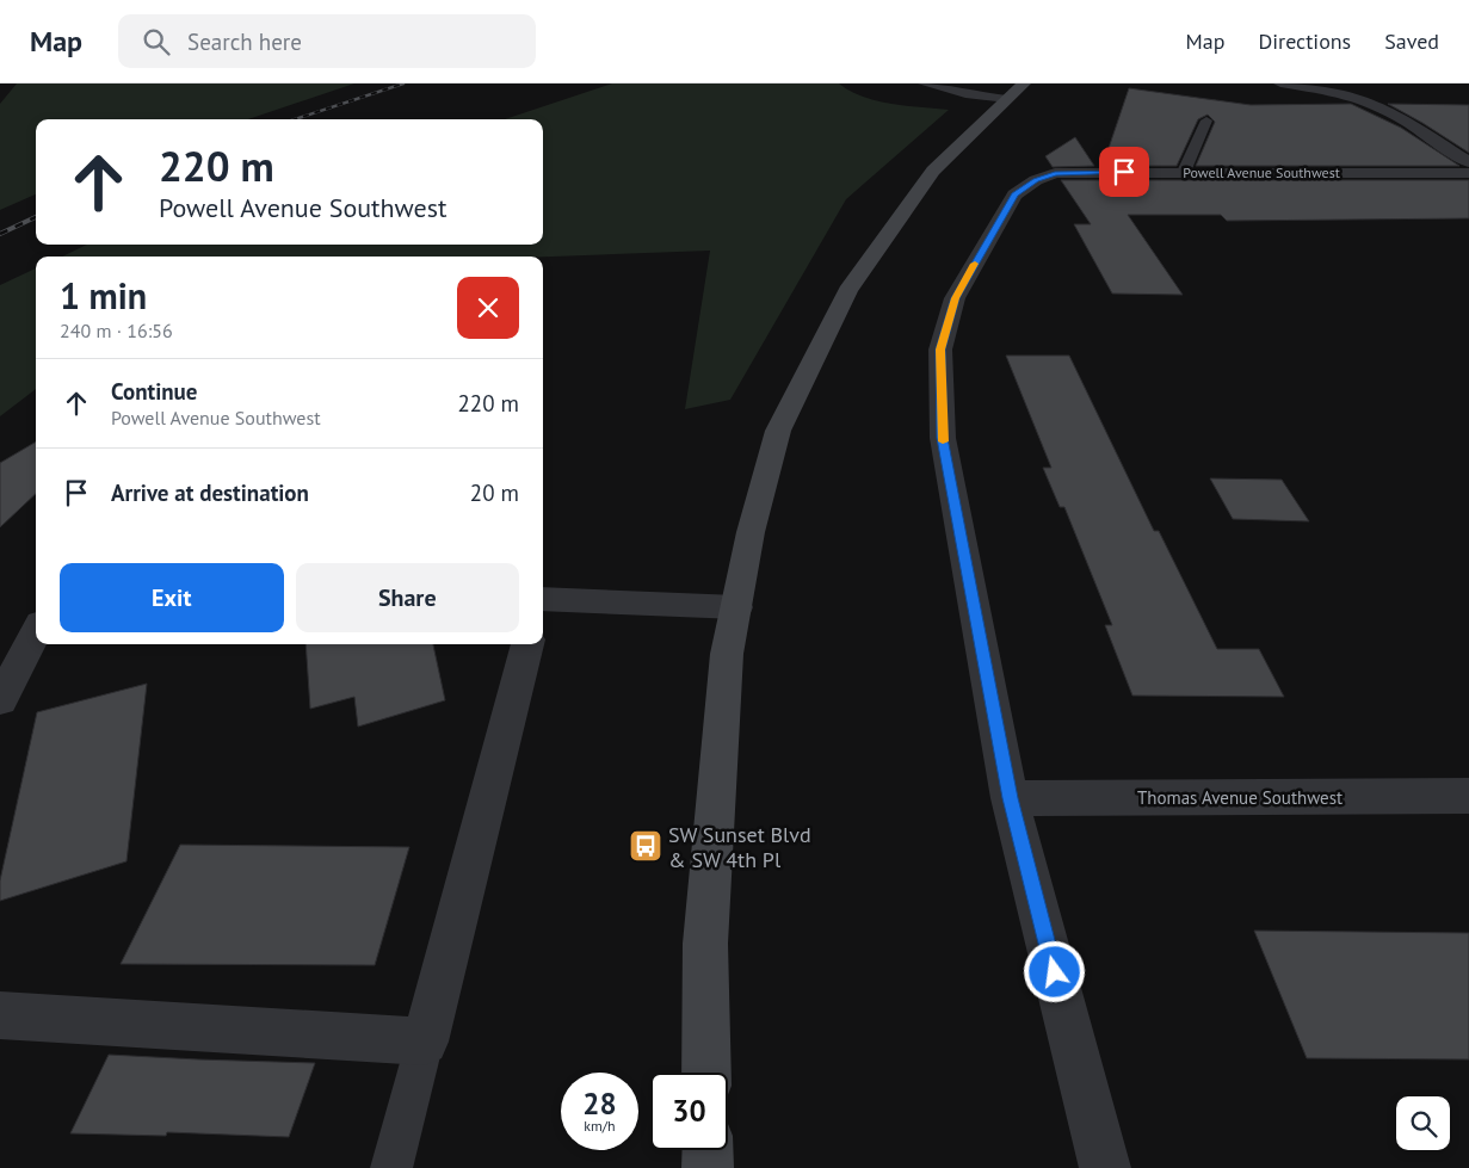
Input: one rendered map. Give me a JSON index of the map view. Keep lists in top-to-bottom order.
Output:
{
  "streets": {
    "street": ["Powell Avenue Southwest", "Thomas Avenue Southwest"]
  },
  "crossings": [
    ["Powell Avenue Southwest", "Thomas Avenue Southwest"]
  ],
  "places": {
    "bus stop": ["SW Sunset Blvd & SW 4th Pl"]
  },
  "page": {
    "header": "Map",
    "search": "Search here",
    "nav": ["Map", "Directions", "Saved"],
    "turn": ["220 m", "Powell Avenue Southwest"],
    "heading": ["1 min", "240 m · 16:56"],
    "list": [
      {
        "name": "Continue",
        "note": "Powell Avenue Southwest",
        "value": "220 m"
      },
      {
        "name": "Arrive at destination",
        "value": "20 m"
      }
    ],
    "buttons": ["Exit", "Share"],
    "speed": "28 km/h",
    "limit": "30"
  }
}
